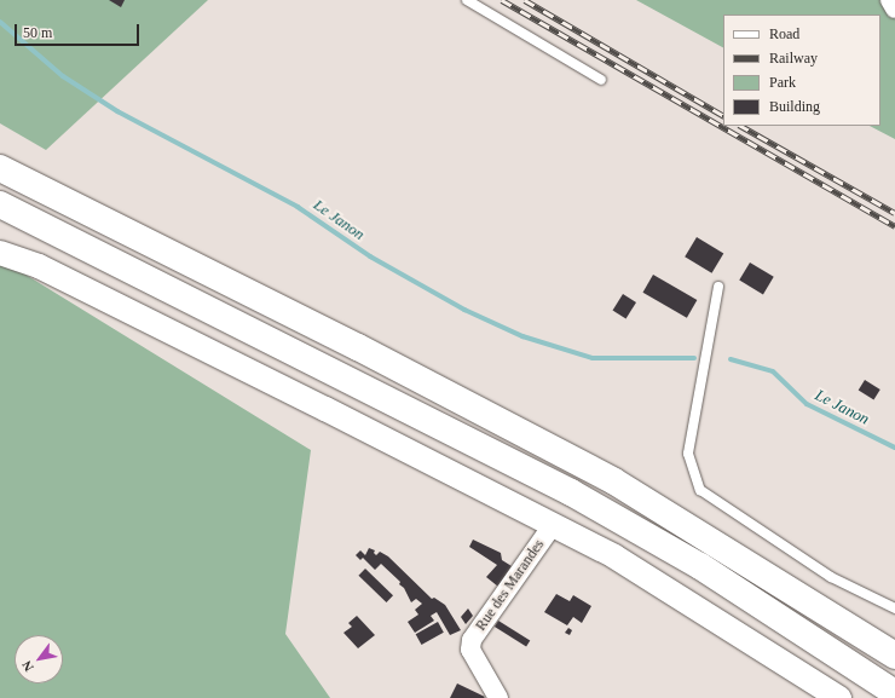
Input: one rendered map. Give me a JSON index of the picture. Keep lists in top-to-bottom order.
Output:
{
  "streets": {
    "street": ["Rue des Marandes"]
  },
  "water": ["Le Janon"],
  "legend": [
    "Road",
    "Railway",
    "Park",
    "Building"
  ],
  "scale_bar": "50 m",
  "north": "bottom left"
}
